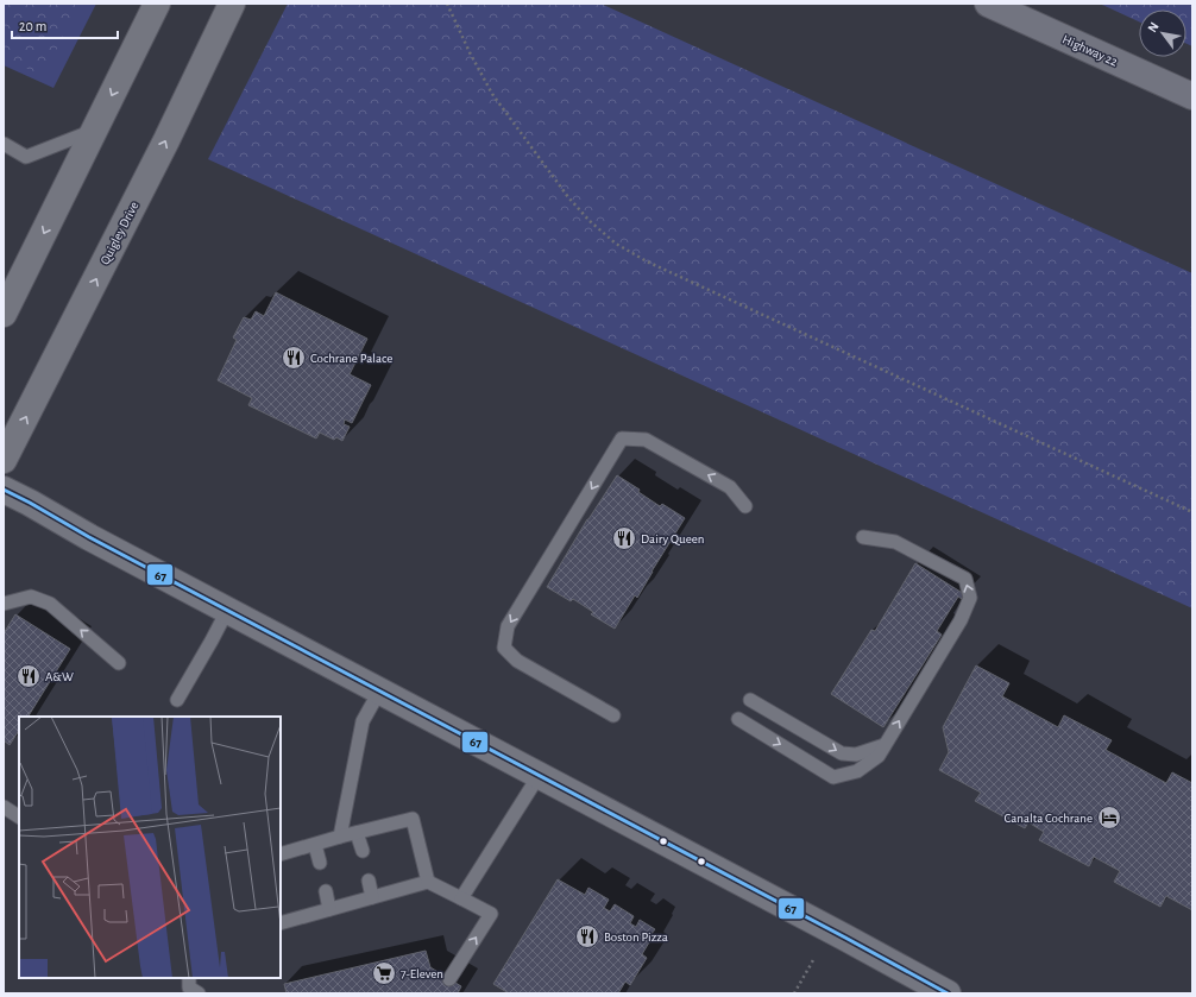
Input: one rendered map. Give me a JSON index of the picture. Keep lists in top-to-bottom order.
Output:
{
  "streets": {
    "main road": ["Highway 22"],
    "street": ["Quigley Drive"]
  },
  "places": {
    "restaurant": [
      "Cochrane Palace",
      "Dairy Queen",
      "A&W",
      "Boston Pizza"
    ],
    "hotel": ["Canalta Cochrane"],
    "supermarket": ["7-Eleven"]
  },
  "lines": ["transit line 67"],
  "scale_bar": "20 m",
  "north": "top left"
}
